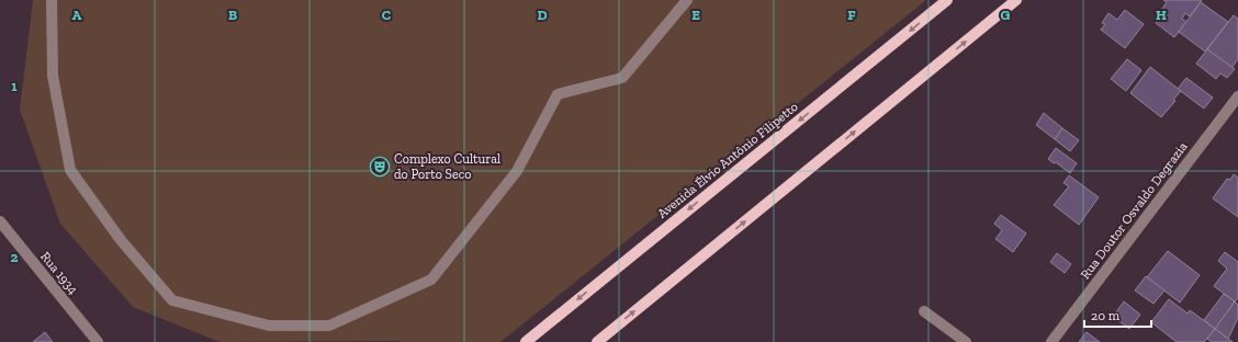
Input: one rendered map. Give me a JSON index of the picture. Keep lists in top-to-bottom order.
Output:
{
  "streets": {
    "main road": ["Avenida Élvio Antônio Filipetto"],
    "street": ["Rua Doutor Osvaldo Degrazia", "Rua 1934"]
  },
  "places": {
    "theatre": ["Complexo Cultural do Porto Seco"]
  },
  "scale_bar": "20 m",
  "grid": {
    "columns": [
      "A",
      "B",
      "C",
      "D",
      "E",
      "F",
      "G",
      "H"
    ],
    "rows": ["1", "2"]
  }
}
